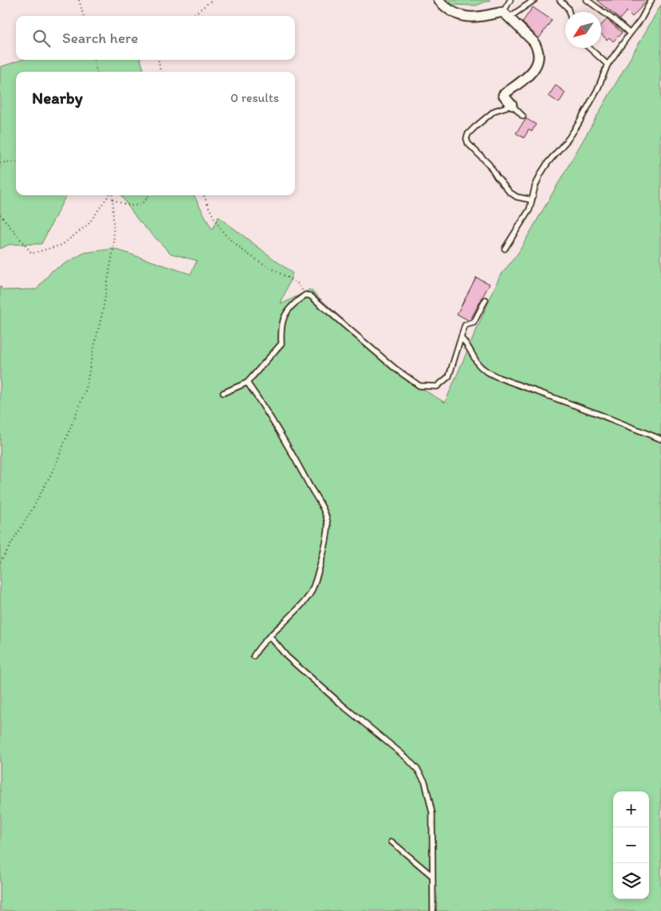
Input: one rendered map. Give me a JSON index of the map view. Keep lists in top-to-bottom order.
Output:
{
  "north": "bottom left",
  "page": {
    "search": "Search here",
    "heading": ["Nearby", "0 results"],
    "map_buttons": ["+", "−"]
  }
}
